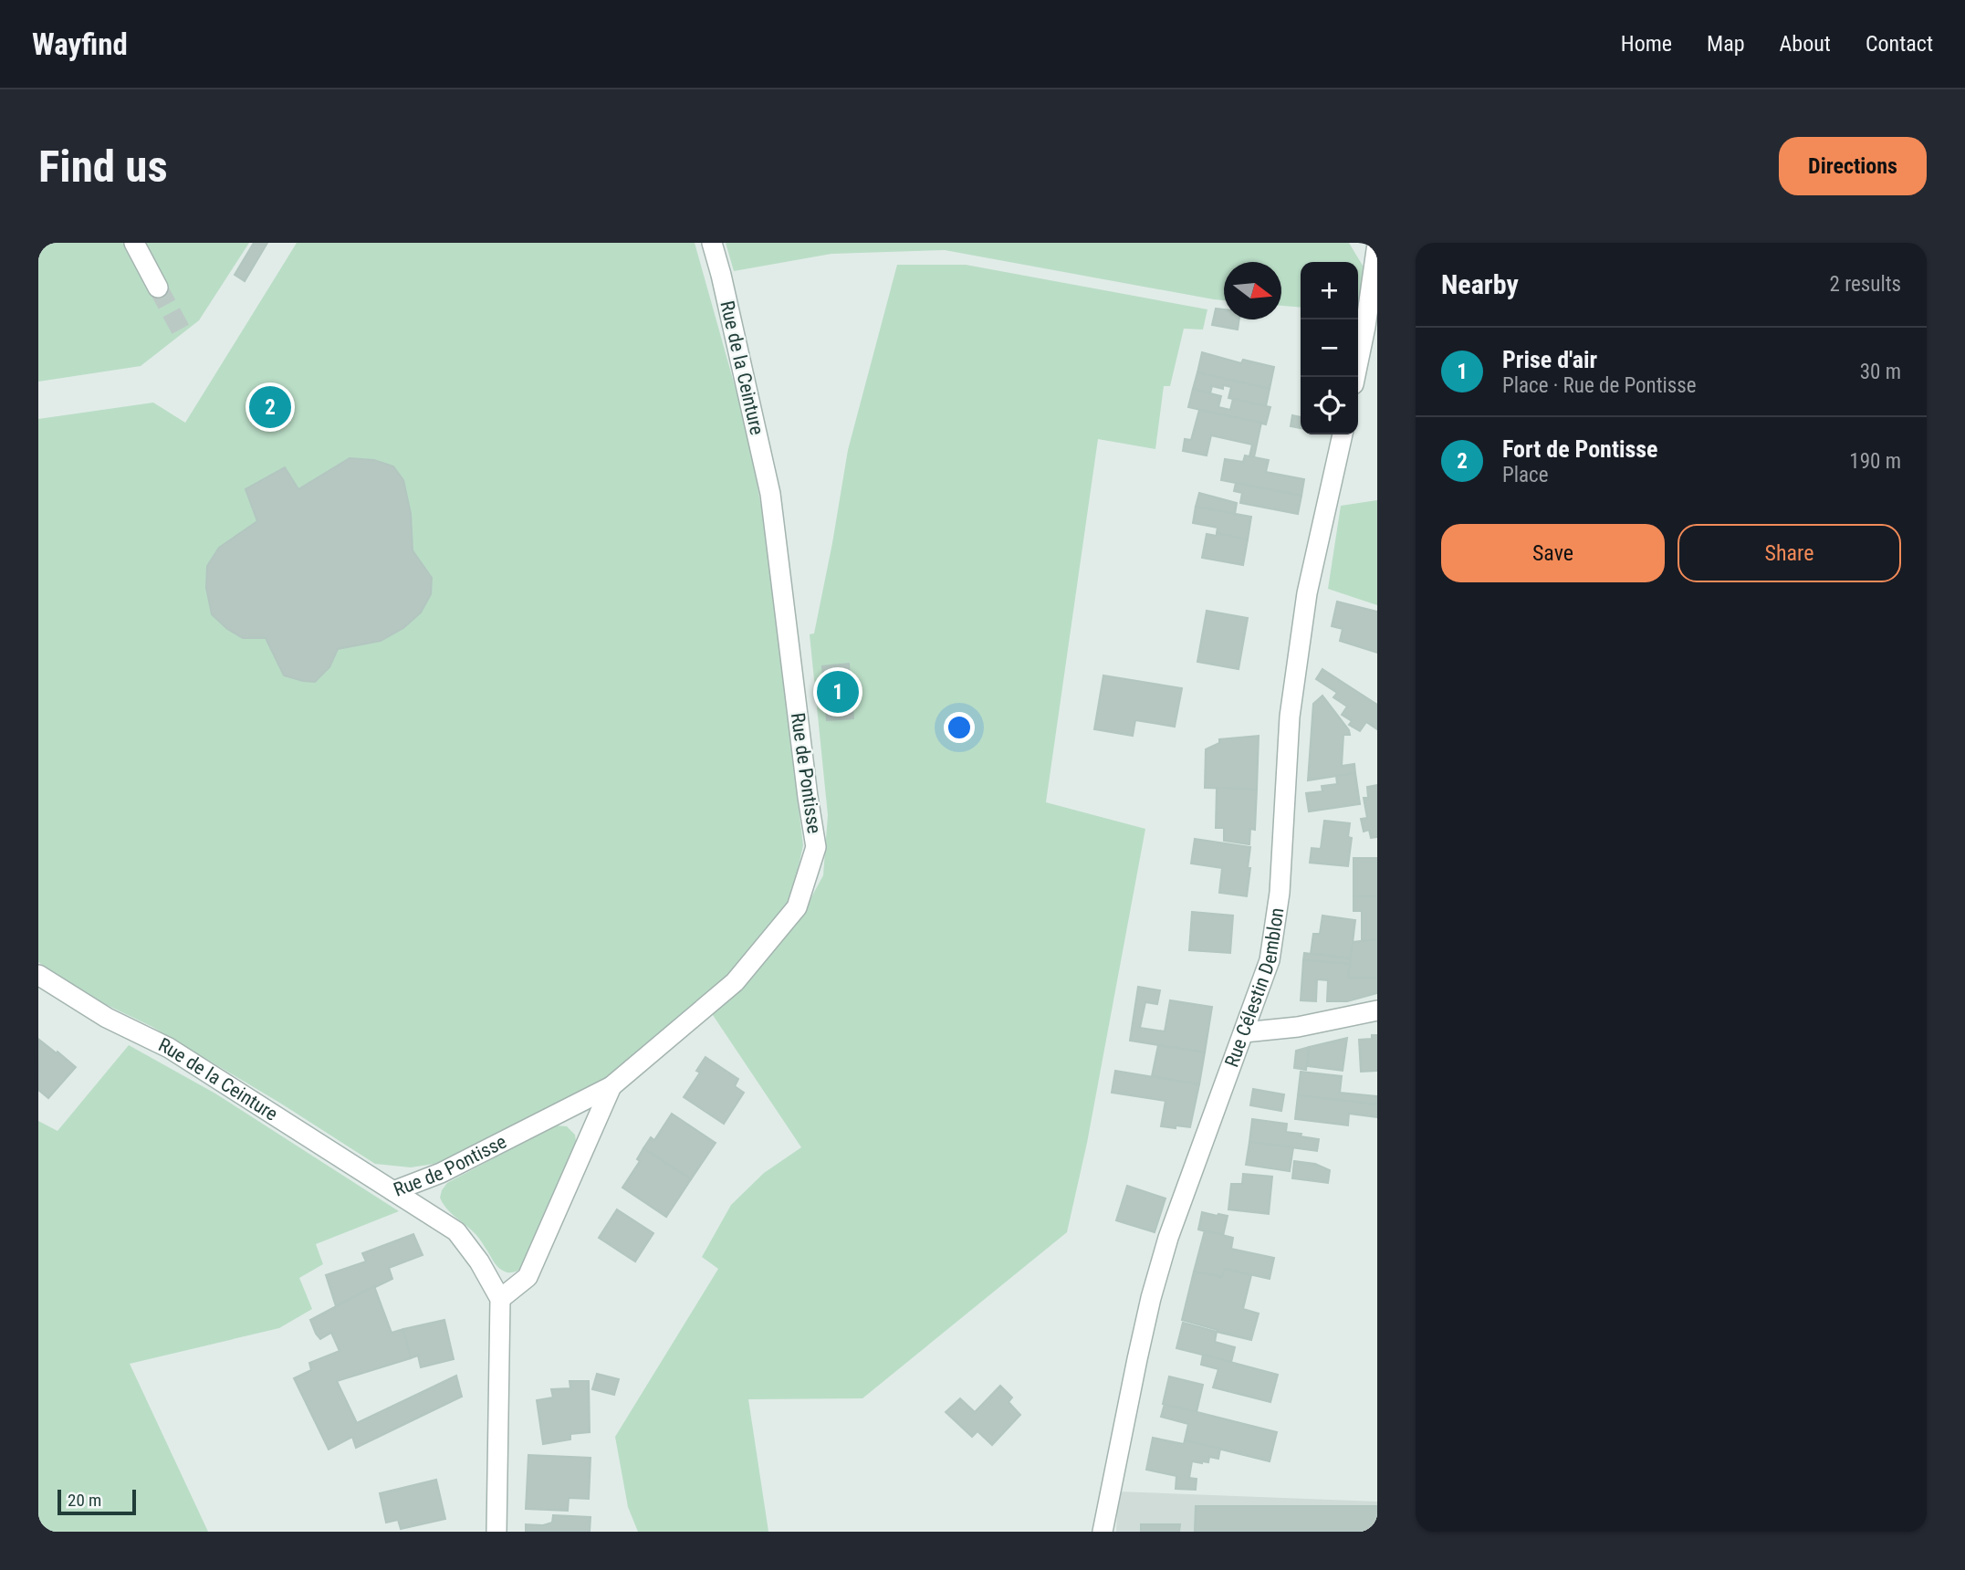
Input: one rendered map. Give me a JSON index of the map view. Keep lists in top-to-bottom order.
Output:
{
  "streets": {
    "street": ["Rue de la Ceinture", "Rue de Pontisse", "Rue Célestin Demblon"]
  },
  "crossings": [
    ["Rue de la Ceinture", "Rue de Pontisse"]
  ],
  "scale_bar": "20 m",
  "north": "right",
  "page": {
    "header": "Wayfind",
    "nav": [
      "Home",
      "Map",
      "About",
      "Contact"
    ],
    "buttons": [
      "Directions",
      ["Save", "Share"]
    ],
    "title": "Find us",
    "heading": ["Nearby", "2 results"],
    "map_buttons": ["+", "−"],
    "list": [
      {
        "mark": "1",
        "name": "Prise d'air",
        "note": "Place · Rue de Pontisse",
        "value": "30 m"
      },
      {
        "mark": "2",
        "name": "Fort de Pontisse",
        "note": "Place",
        "value": "190 m"
      }
    ],
    "pins": ["2", "1"],
    "scale": "20 m"
  }
}
